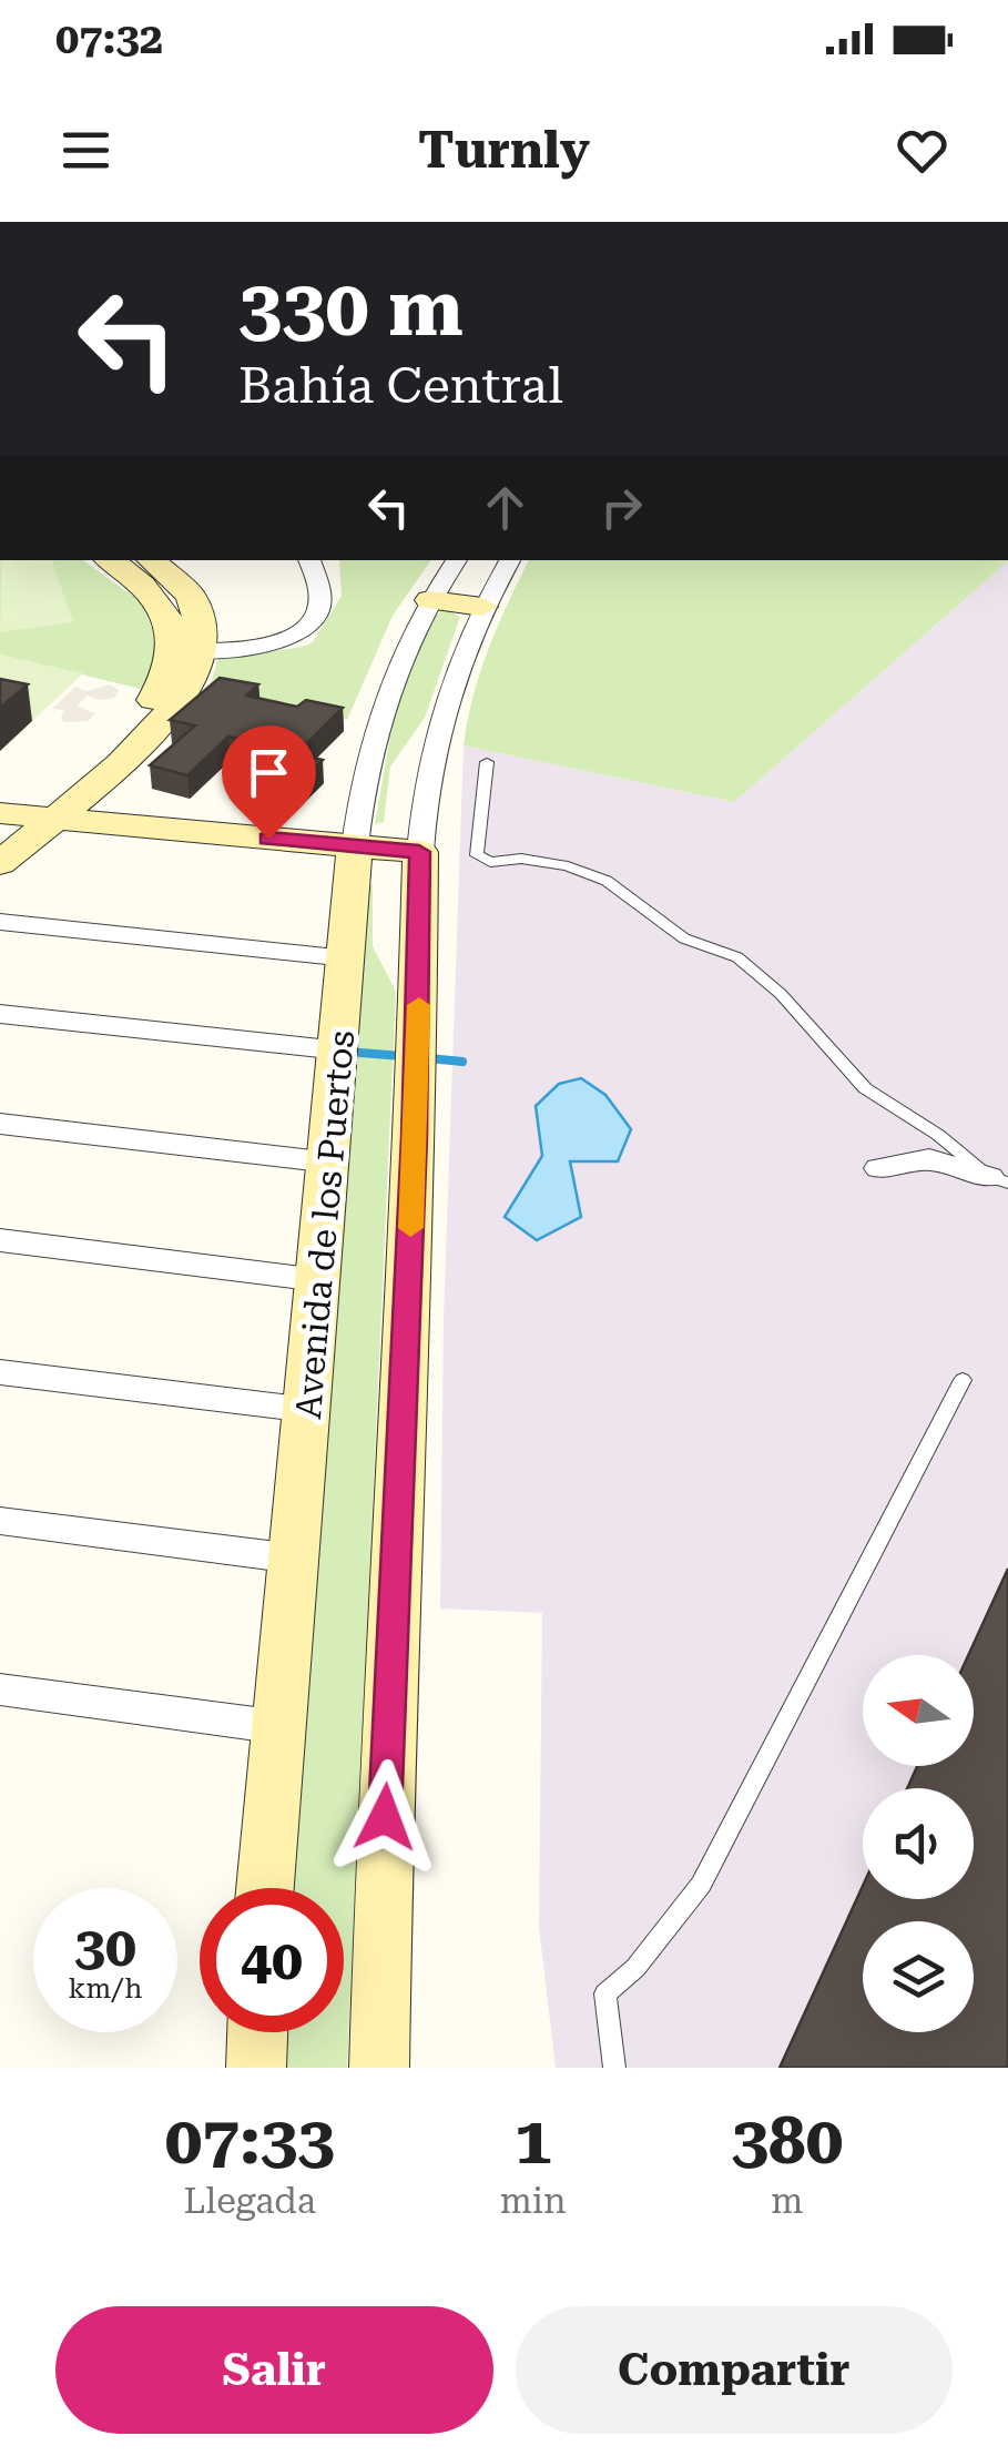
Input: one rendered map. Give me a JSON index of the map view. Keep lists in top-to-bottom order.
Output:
{
  "streets": {
    "street": ["Avenida de los Puertos"]
  },
  "north": "left",
  "page": {
    "status": "07:32",
    "header": "Turnly",
    "turn": ["330 m", "Bahía Central"],
    "speed": "30 km/h",
    "limit": "40",
    "eta": [
      "07:33",
      "Llegada",
      "1",
      "min",
      "380",
      "m"
    ],
    "buttons": ["Salir", "Compartir"]
  }
}
